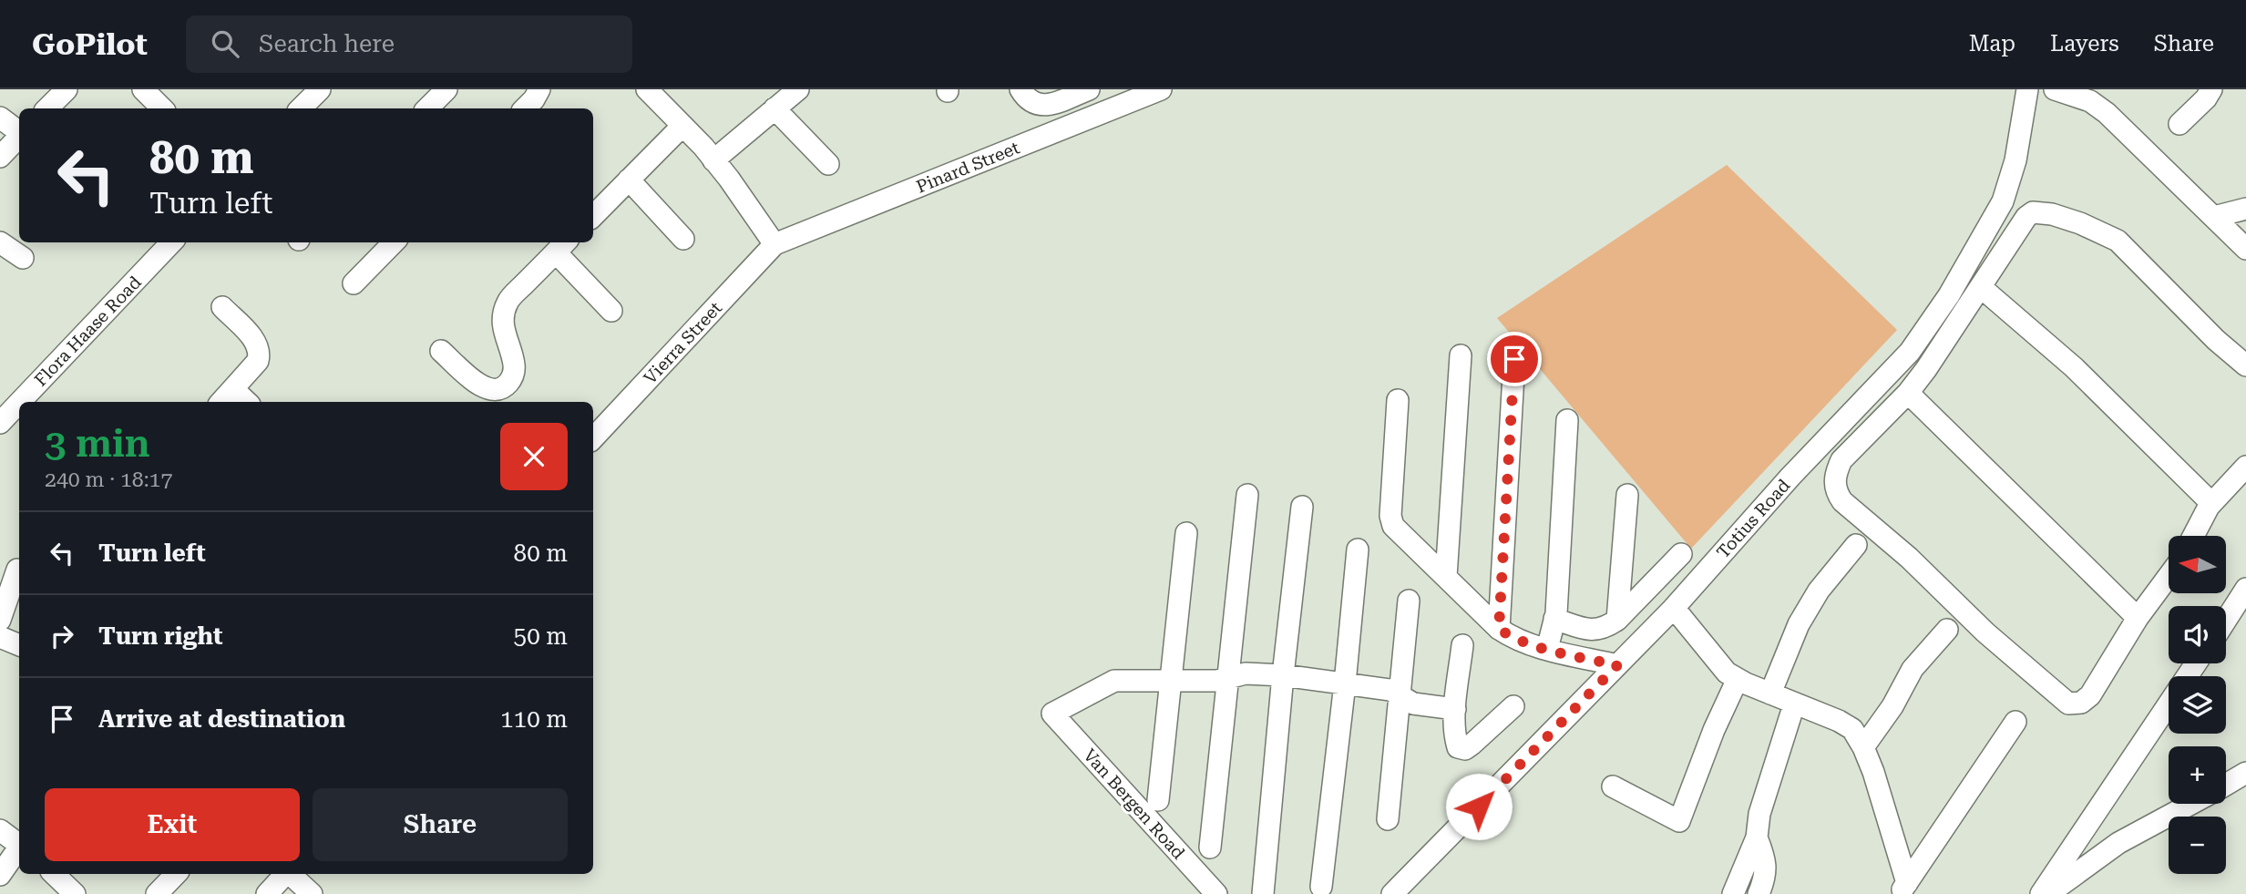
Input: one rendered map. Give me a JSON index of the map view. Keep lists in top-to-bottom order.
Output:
{
  "streets": {
    "street": [
      "Pinard Street",
      "Flora Haase Road",
      "Vierra Street",
      "Totius Road",
      "Van Bergen Road"
    ]
  },
  "crossings": [
    ["Pinard Street", "Vierra Street"]
  ],
  "north": "left",
  "page": {
    "header": "GoPilot",
    "search": "Search here",
    "nav": ["Map", "Layers", "Share"],
    "turn": ["80 m", "Turn left"],
    "heading": ["3 min", "240 m · 18:17"],
    "list": [
      {
        "name": "Turn left",
        "value": "80 m"
      },
      {
        "name": "Turn right",
        "value": "50 m"
      },
      {
        "name": "Arrive at destination",
        "value": "110 m"
      }
    ],
    "map_buttons": ["+", "−"],
    "buttons": ["Exit", "Share"]
  }
}
